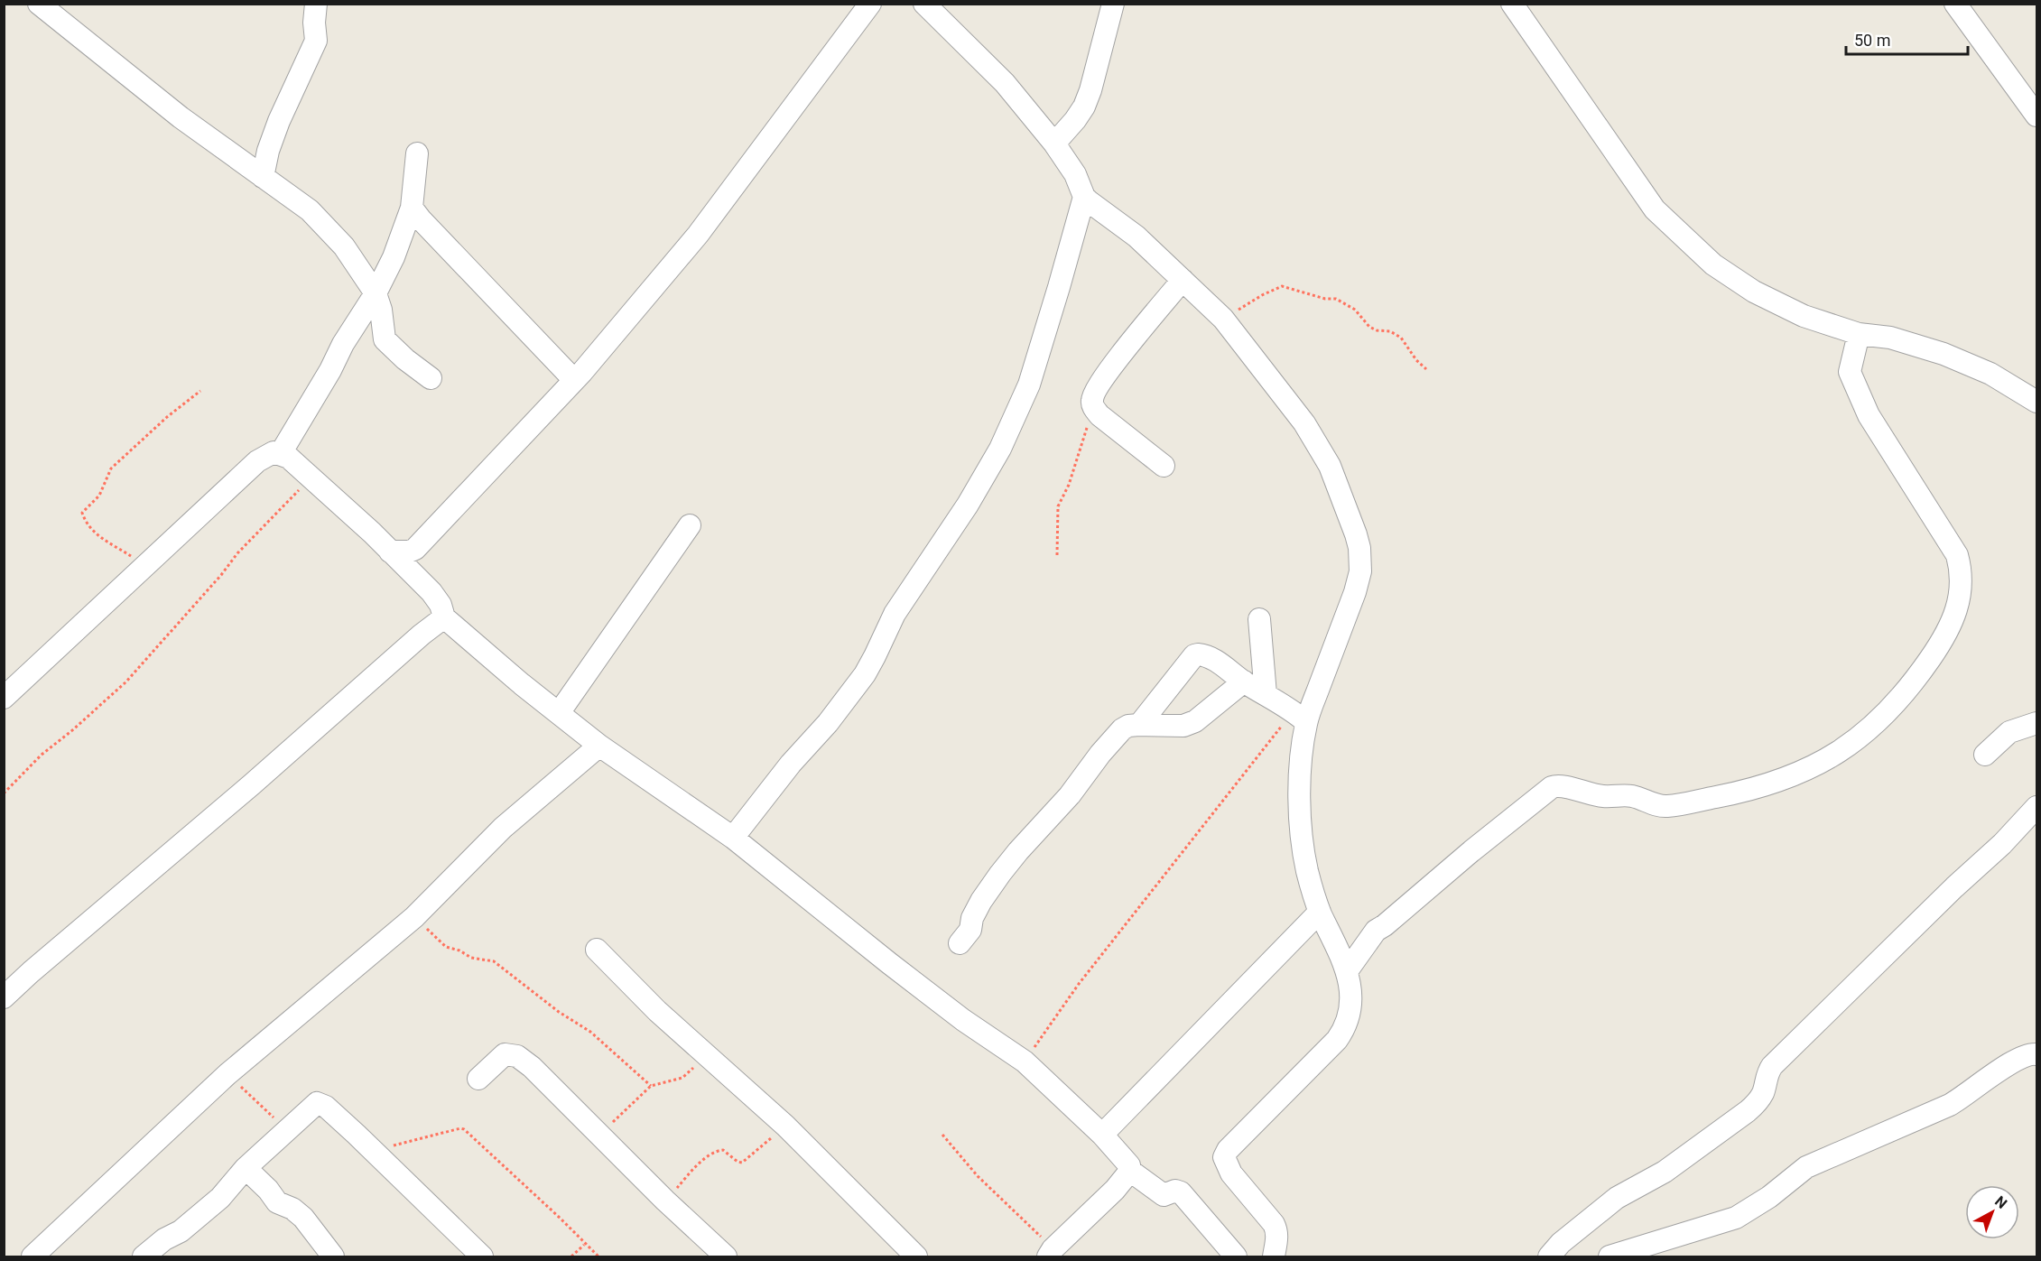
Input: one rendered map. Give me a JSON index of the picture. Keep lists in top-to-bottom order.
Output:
{
  "scale_bar": "50 m",
  "north": "top right"
}
